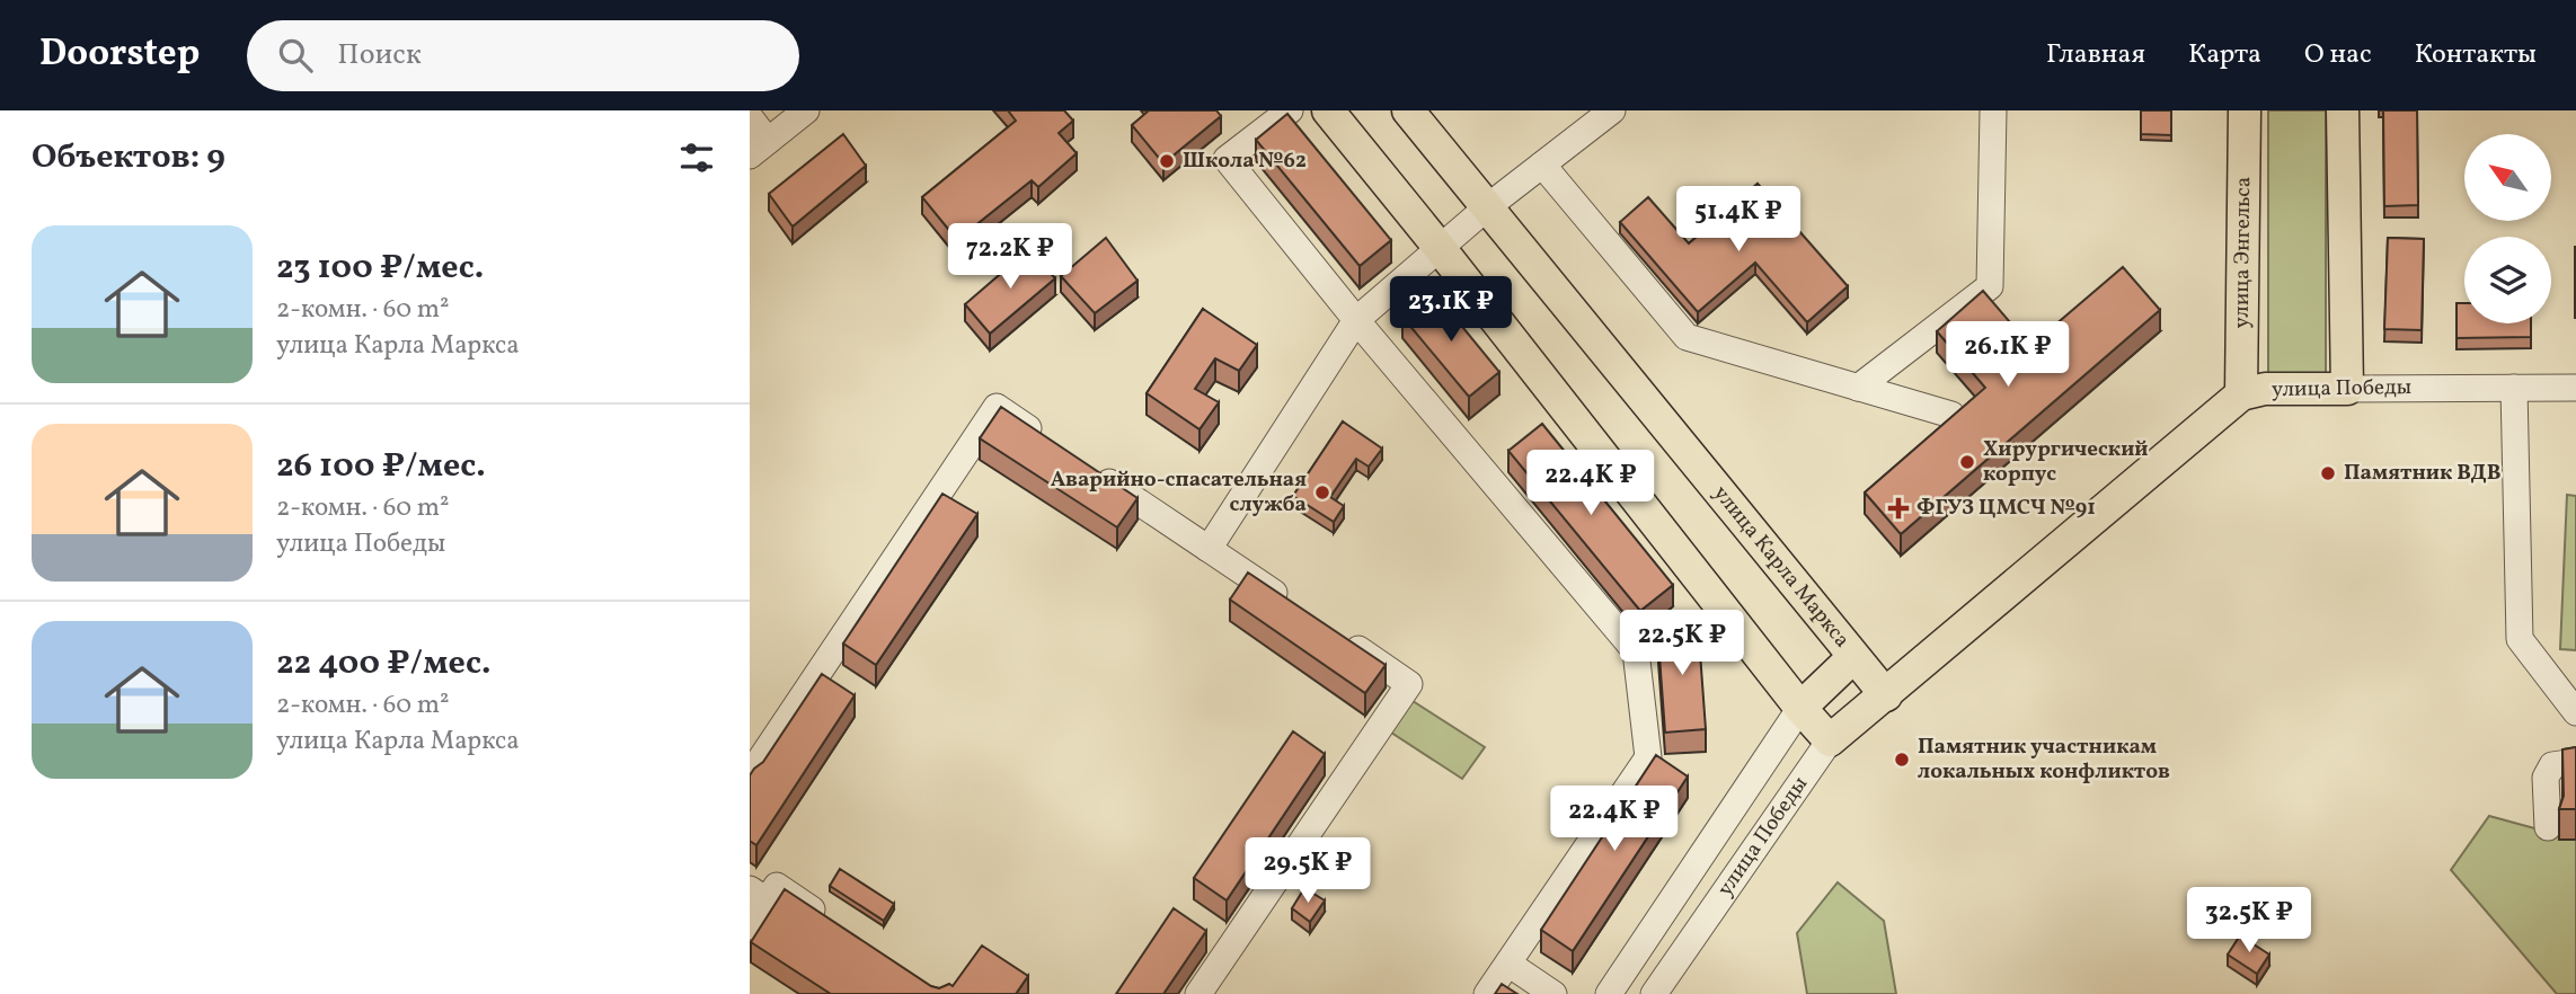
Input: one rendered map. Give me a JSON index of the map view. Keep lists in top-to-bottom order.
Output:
{
  "streets": {
    "main road": ["улица Энгельса", "улица Победы", "улица Карла Маркса"]
  },
  "crossings": [
    ["улица Энгельса", "улица Победы"],
    ["улица Победы", "улица Карла Маркса"]
  ],
  "places": {
    "other": [
      "Школа №62",
      "Хирургический корпус",
      "Памятник ВДВ",
      "Аварийно-спасательная служба",
      "Памятник участникам локальных конфликтов"
    ],
    "health": ["ФГУЗ ЦМСЧ №91"]
  },
  "north": "top left",
  "page": {
    "header": "Doorstep",
    "search": "Поиск",
    "nav": [
      "Главная",
      "Карта",
      "О нас",
      "Контакты"
    ],
    "heading": "Объектов: 9",
    "price": [
      "51.4K ₽",
      "72.2K ₽",
      "23.1K ₽",
      "26.1K ₽",
      "22.4K ₽",
      "22.5K ₽",
      "22.4K ₽",
      "29.5K ₽",
      "32.5K ₽"
    ],
    "list": [
      {
        "name": "23 100 ₽/мес.",
        "note": "2-комн. · 60 m² · улица Карла Маркса"
      },
      {
        "name": "26 100 ₽/мес.",
        "note": "2-комн. · 60 m² · улица Победы"
      },
      {
        "name": "22 400 ₽/мес.",
        "note": "2-комн. · 60 m² · улица Карла Маркса"
      }
    ]
  }
}
